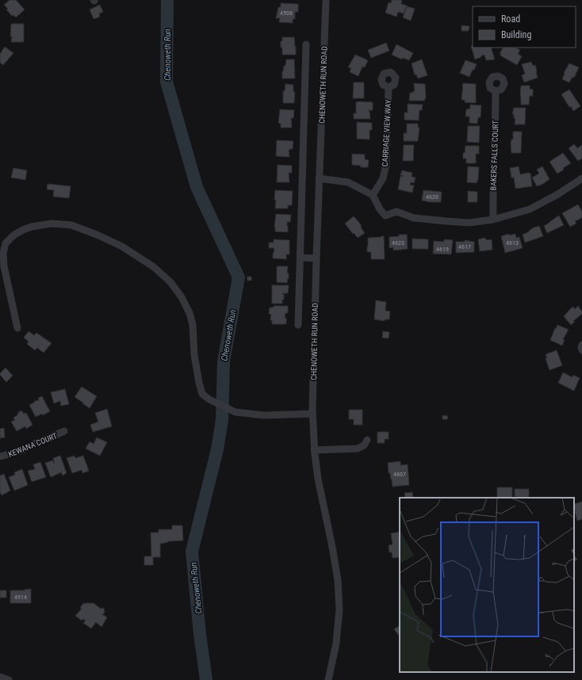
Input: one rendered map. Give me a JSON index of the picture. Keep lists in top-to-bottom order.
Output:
{
  "streets": {
    "street": [
      "CHENOWETH RUN ROAD",
      "CARRIAGE VIEW WAY",
      "BAKERS FALLS COURT",
      "KEWANA COURT"
    ]
  },
  "water": ["Chenoweth Run"],
  "house_numbers": [
    "4508",
    "4620",
    "4623",
    "4613",
    "4617",
    "4619",
    "4807",
    "4914"
  ],
  "legend": ["Road", "Building"]
}
